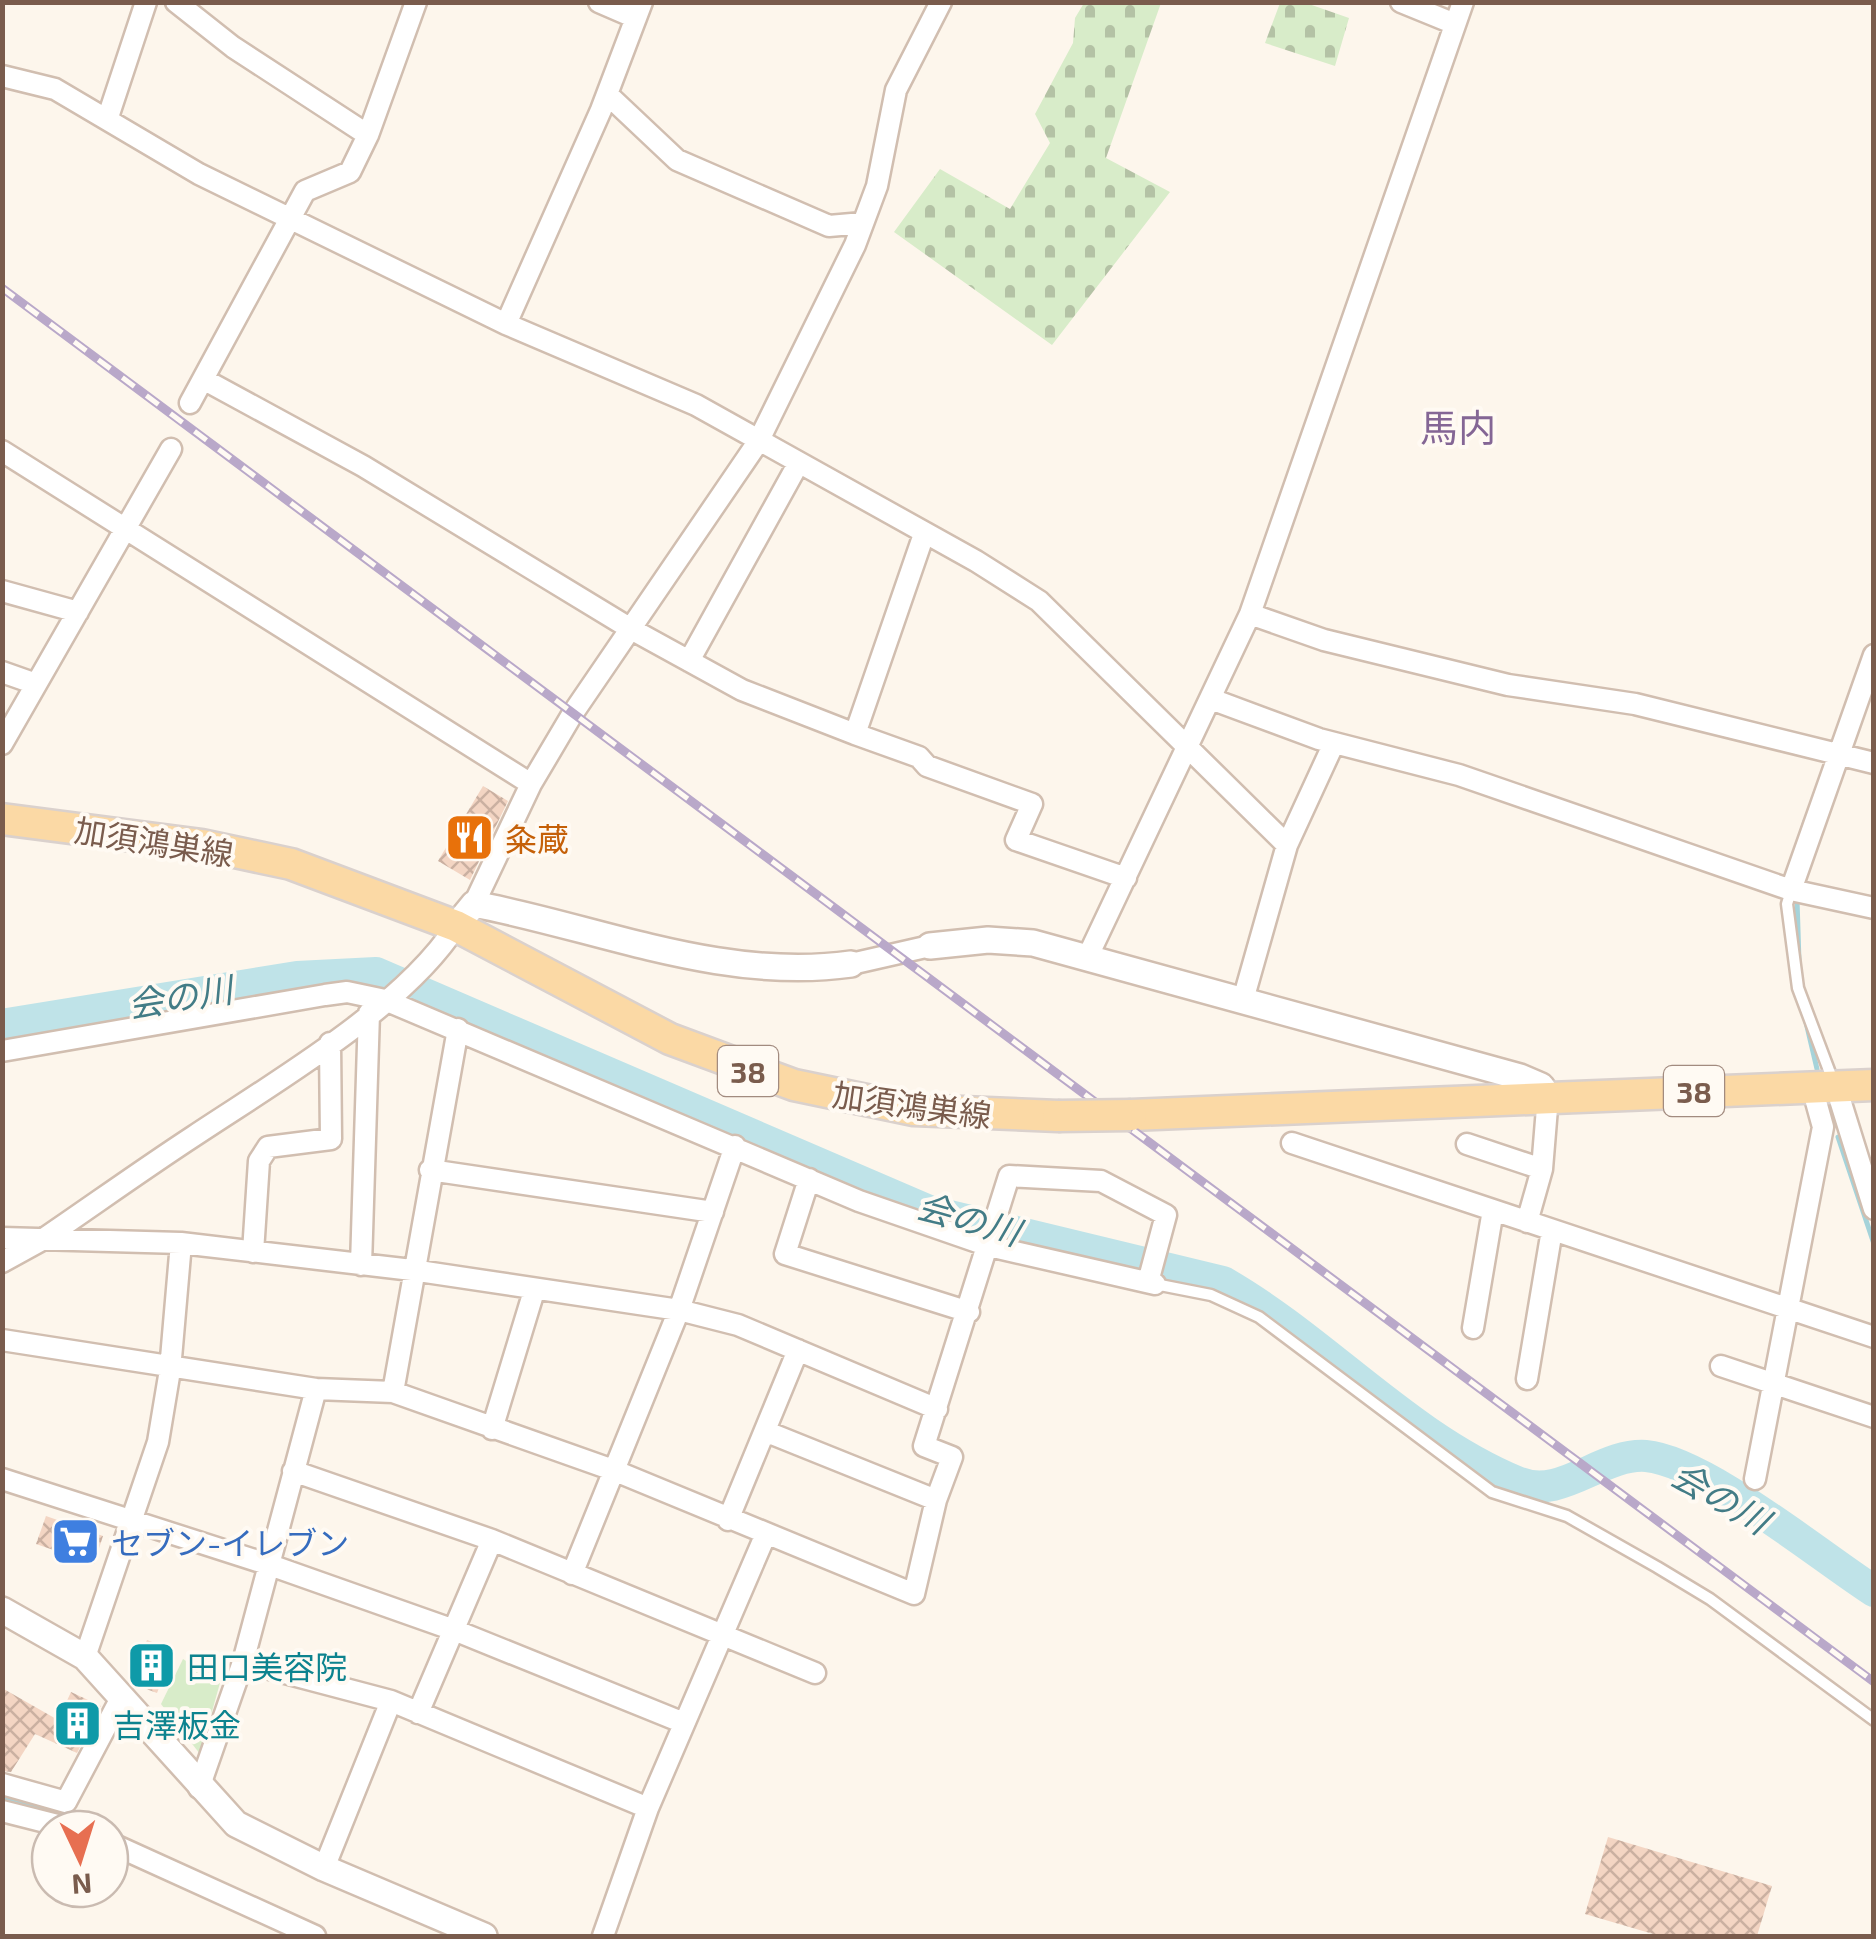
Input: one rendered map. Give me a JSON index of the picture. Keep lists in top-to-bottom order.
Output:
{
  "streets": {
    "main road": ["加須鴻巣線", "38"]
  },
  "districts": ["馬内"],
  "water": ["会の川"],
  "places": {
    "restaurant": ["粂蔵"],
    "supermarket": ["セブン-イレブン"],
    "building": ["田口美容院", "吉澤板金"]
  },
  "north": "bottom"
}
